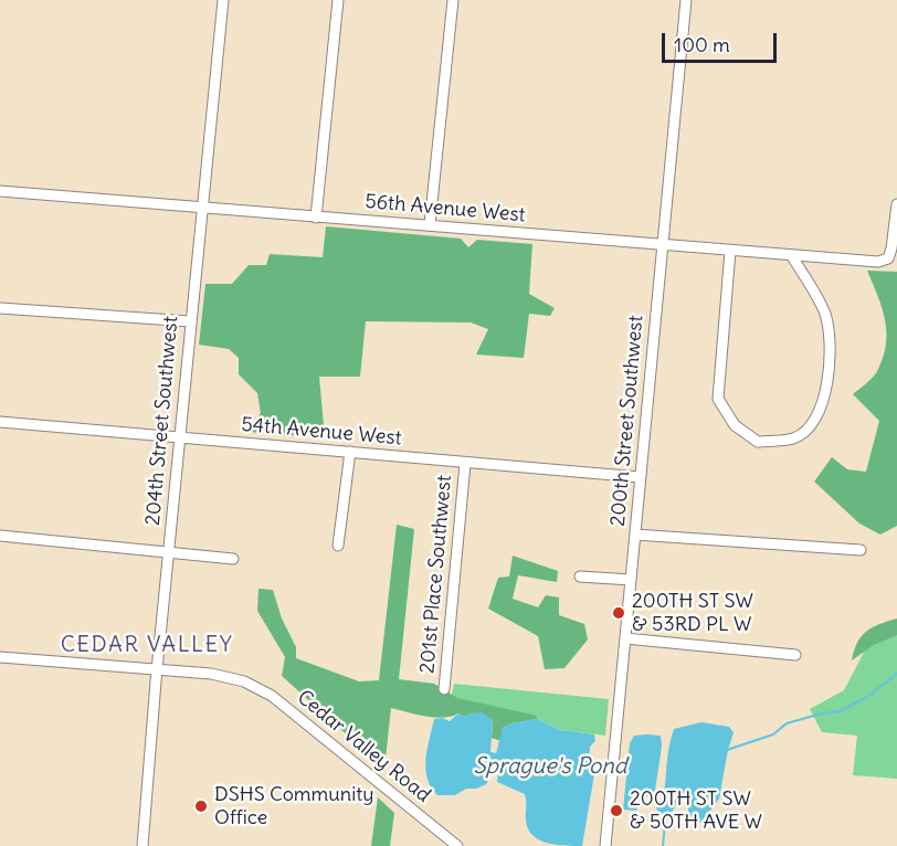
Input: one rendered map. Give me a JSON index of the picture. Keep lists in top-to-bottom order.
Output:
{
  "streets": {
    "street": [
      "56th Avenue West",
      "204th Street Southwest",
      "200th Street Southwest",
      "54th Avenue West",
      "201st Place Southwest",
      "Cedar Valley Road"
    ]
  },
  "crossings": [
    ["56th Avenue West", "204th Street Southwest"],
    ["56th Avenue West", "200th Street Southwest"],
    ["204th Street Southwest", "54th Avenue West"],
    ["204th Street Southwest", "Cedar Valley Road"],
    ["200th Street Southwest", "54th Avenue West"],
    ["54th Avenue West", "201st Place Southwest"]
  ],
  "districts": ["CEDAR VALLEY"],
  "water": ["Sprague's Pond"],
  "places": ["200TH ST SW & 53RD PL W", "DSHS Community Office", "200TH ST SW & 50TH AVE W"],
  "scale_bar": "100 m"
}
